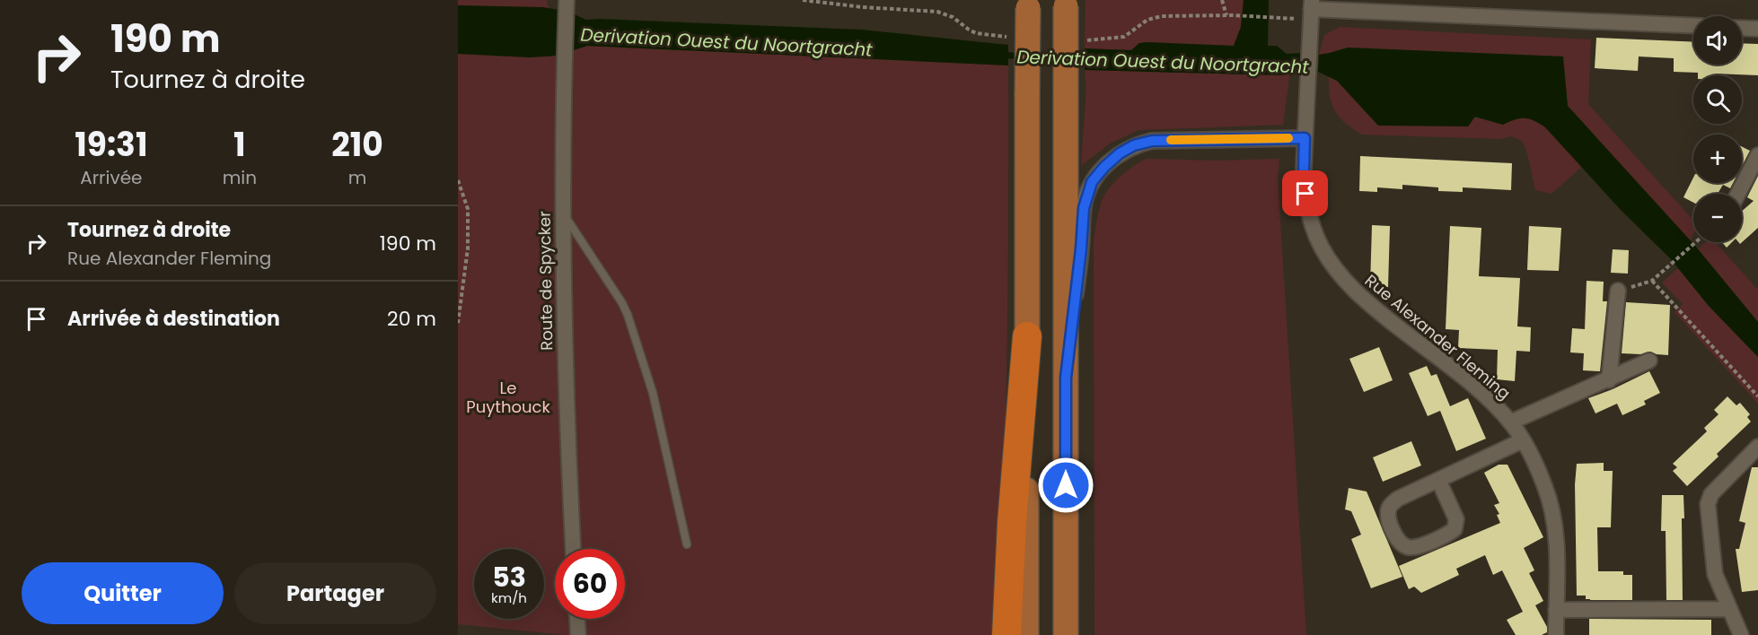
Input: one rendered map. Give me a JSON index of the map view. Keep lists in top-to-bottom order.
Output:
{
  "streets": {
    "street": ["Route de Spycker", "Rue Alexander Fleming"]
  },
  "water": ["Derivation Ouest du Noortgracht"],
  "parks": ["Le Puythouck"],
  "page": {
    "turn": ["190 m", "Tournez à droite"],
    "map_buttons": ["+", "−"],
    "eta": [
      "19:31",
      "Arrivée",
      "1",
      "min",
      "210",
      "m"
    ],
    "list": [
      {
        "name": "Tournez à droite",
        "note": "Rue Alexander Fleming",
        "value": "190 m"
      },
      {
        "name": "Arrivée à destination",
        "value": "20 m"
      }
    ],
    "speed": "53 km/h",
    "limit": "60",
    "buttons": ["Quitter", "Partager"]
  }
}
